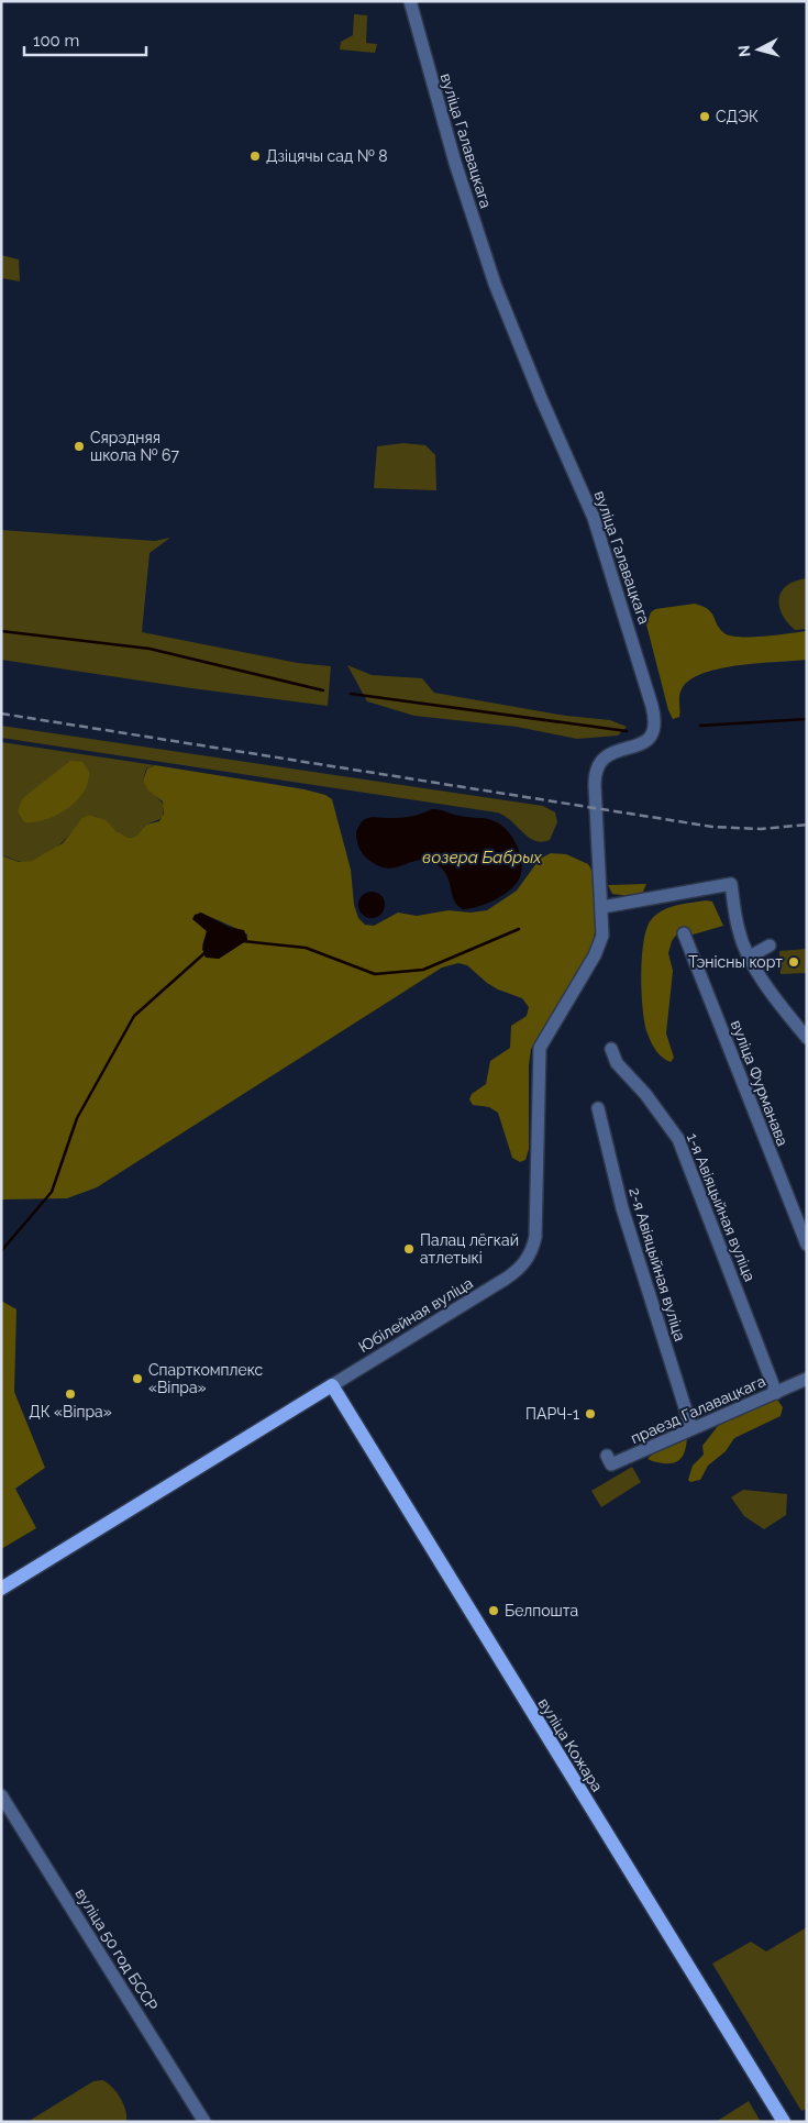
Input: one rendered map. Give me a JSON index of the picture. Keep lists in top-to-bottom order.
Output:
{
  "streets": {
    "main road": ["Юбілейная вуліца", "вуліца Кожара"],
    "street": [
      "вуліца Галавацкага",
      "вуліца Фурманава",
      "1-я Авіяцыйная вуліца",
      "2-я Авіяцыйная вуліца",
      "праезд Галавацкага",
      "вуліца 50 год БССР"
    ]
  },
  "crossings": [
    ["вуліца Галавацкага", "Юбілейная вуліца"],
    ["1-я Авіяцыйная вуліца", "праезд Галавацкага"],
    ["2-я Авіяцыйная вуліца", "праезд Галавацкага"],
    ["Юбілейная вуліца", "вуліца Кожара"]
  ],
  "water": ["возера Бабрых"],
  "places": [
    "СДЭК",
    "Дзіцячы сад № 8",
    "Сярэдняя школа № 67",
    "Тэнісны корт",
    "Палац лёгкай атлетыкі",
    "Спарткомплекс «Віпра»",
    "ДК «Віпра»",
    "ПАРЧ-1",
    "Белпошта"
  ],
  "scale_bar": "100 m",
  "north": "left"
}
